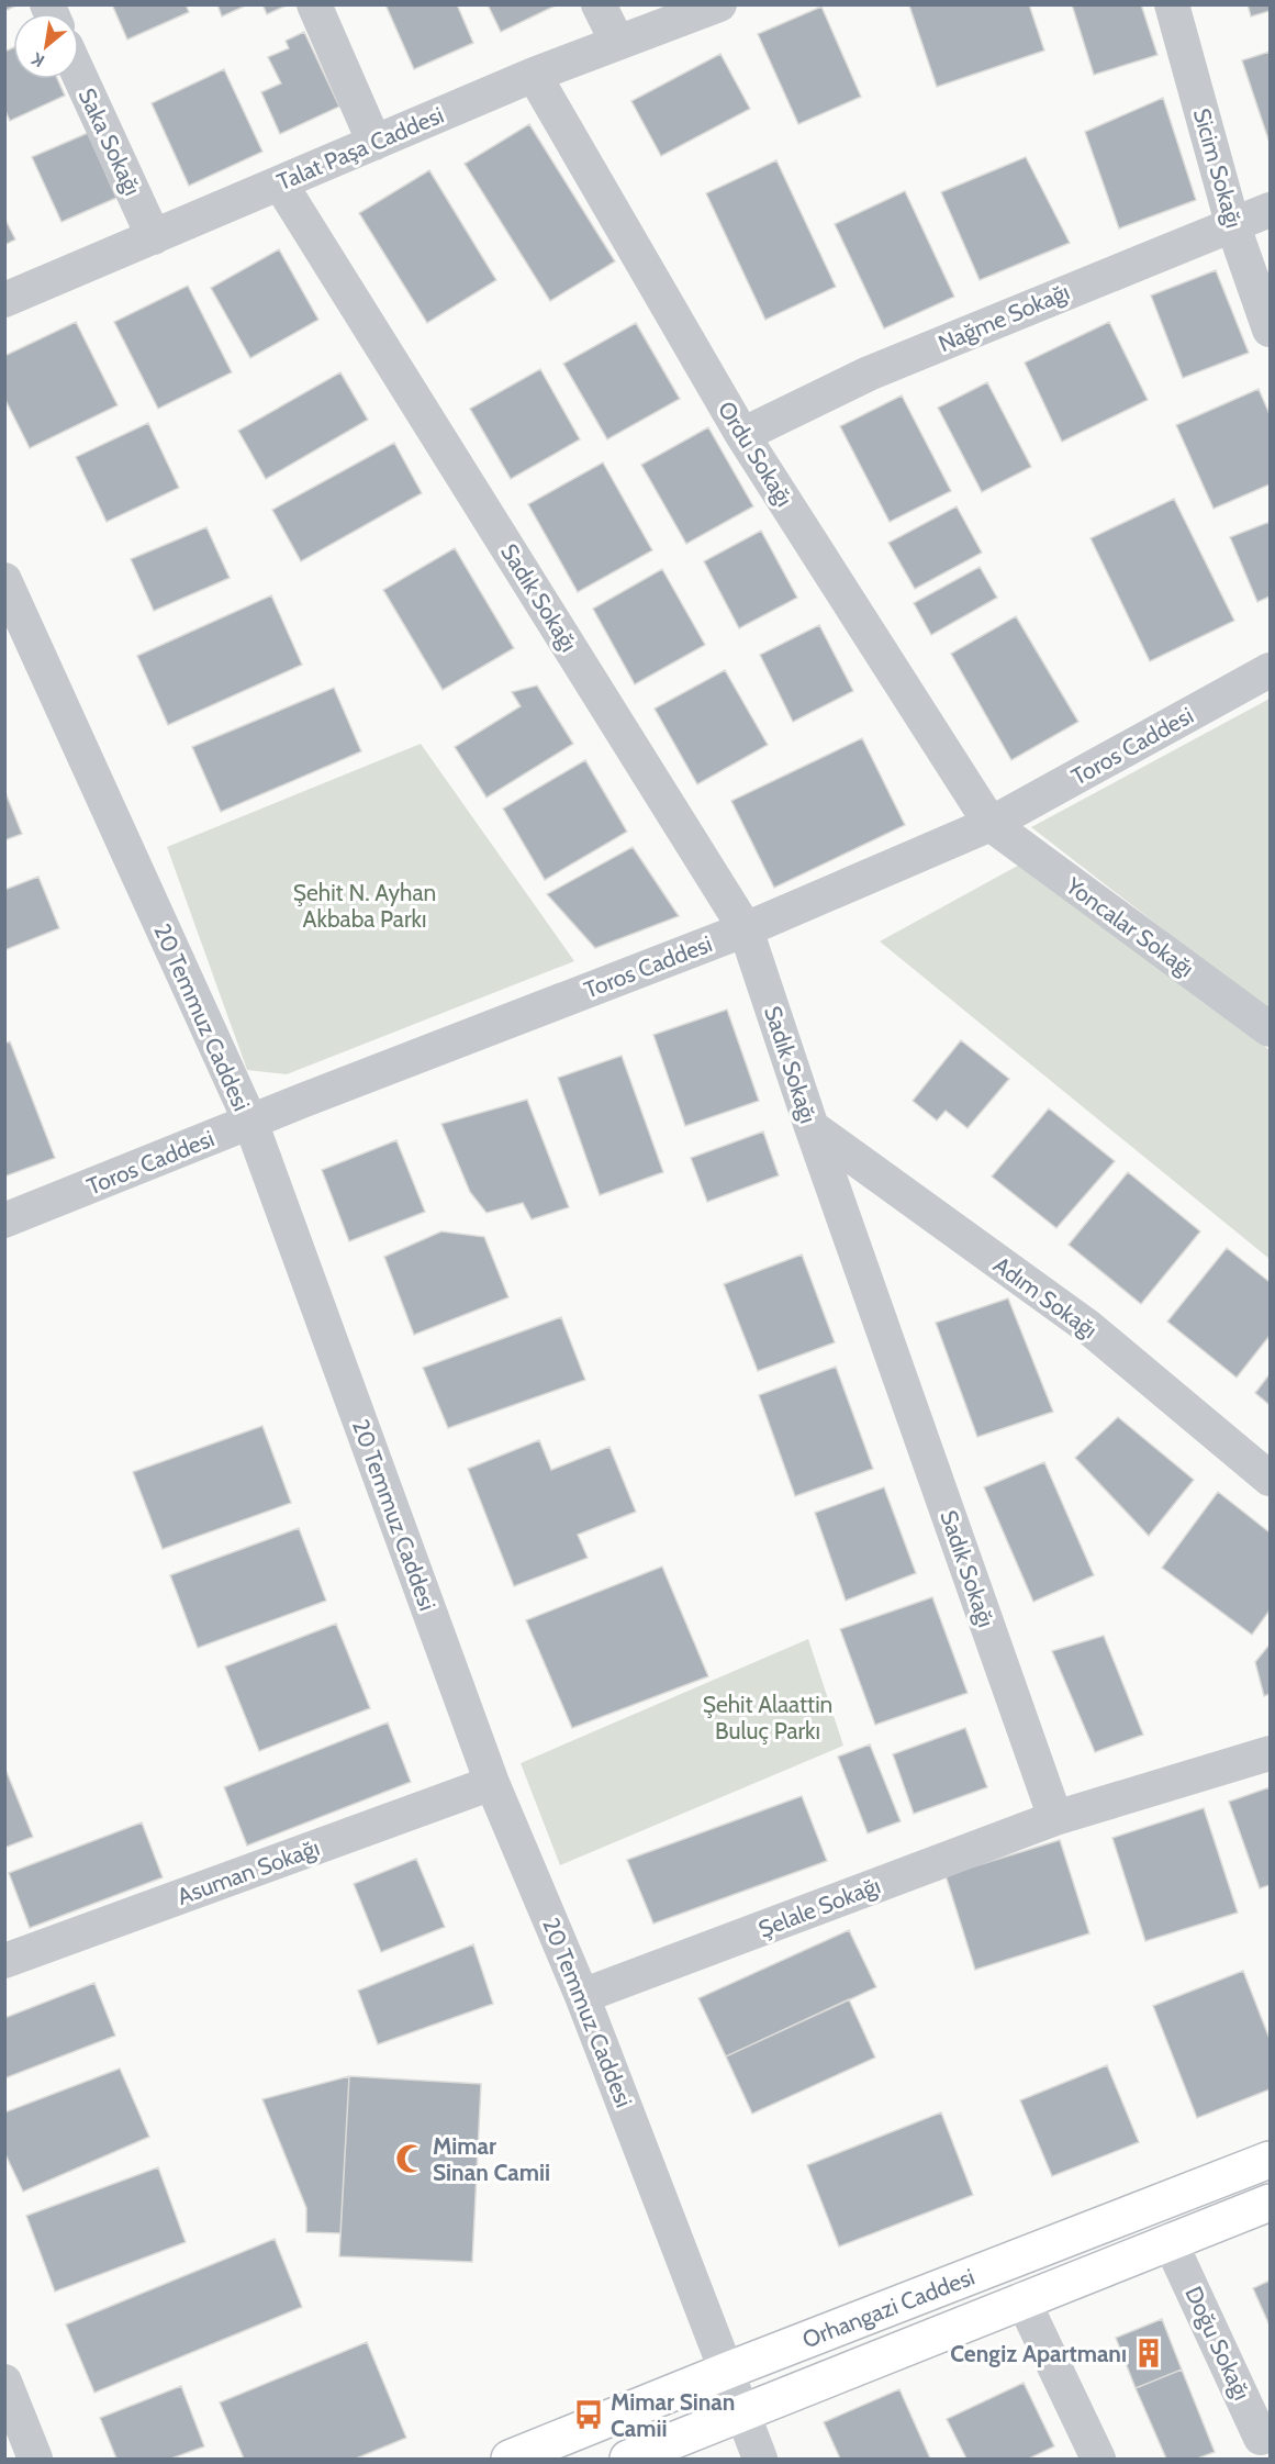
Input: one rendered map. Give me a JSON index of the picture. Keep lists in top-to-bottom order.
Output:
{
  "streets": {
    "main road": ["Orhangazi Caddesi"],
    "street": [
      "Saka Sokağı",
      "Talat Paşa Caddesi",
      "Sicim Sokağı",
      "Nağme Sokağı",
      "Ordu Sokağı",
      "Sadık Sokağı",
      "Toros Caddesi",
      "Yoncalar Sokağı",
      "20 Temmuz Caddesi",
      "Adım Sokağı",
      "Asuman Sokağı",
      "Şelale Sokağı",
      "Doğu Sokağı"
    ]
  },
  "crossings": [
    ["Saka Sokağı", "Talat Paşa Caddesi"],
    ["Talat Paşa Caddesi", "Ordu Sokağı"],
    ["Talat Paşa Caddesi", "Sadık Sokağı"],
    ["Sicim Sokağı", "Nağme Sokağı"],
    ["Nağme Sokağı", "Ordu Sokağı"],
    ["Ordu Sokağı", "Toros Caddesi"],
    ["Ordu Sokağı", "Yoncalar Sokağı"],
    ["Sadık Sokağı", "Toros Caddesi"],
    ["Sadık Sokağı", "Adım Sokağı"],
    ["Sadık Sokağı", "Şelale Sokağı"],
    ["Toros Caddesi", "Yoncalar Sokağı"],
    ["Toros Caddesi", "20 Temmuz Caddesi"],
    ["20 Temmuz Caddesi", "Asuman Sokağı"],
    ["20 Temmuz Caddesi", "Şelale Sokağı"],
    ["20 Temmuz Caddesi", "Orhangazi Caddesi"],
    ["Orhangazi Caddesi", "Doğu Sokağı"]
  ],
  "parks": ["Şehit N. Ayhan Akbaba Parkı", "Şehit Alaattin Buluç Parkı"],
  "places": {
    "mosque": ["Mimar Sinan Camii"],
    "building": ["Cengiz Apartmanı"],
    "bus stop": ["Mimar Sinan Cami̇i"]
  },
  "north": "bottom left"
}
